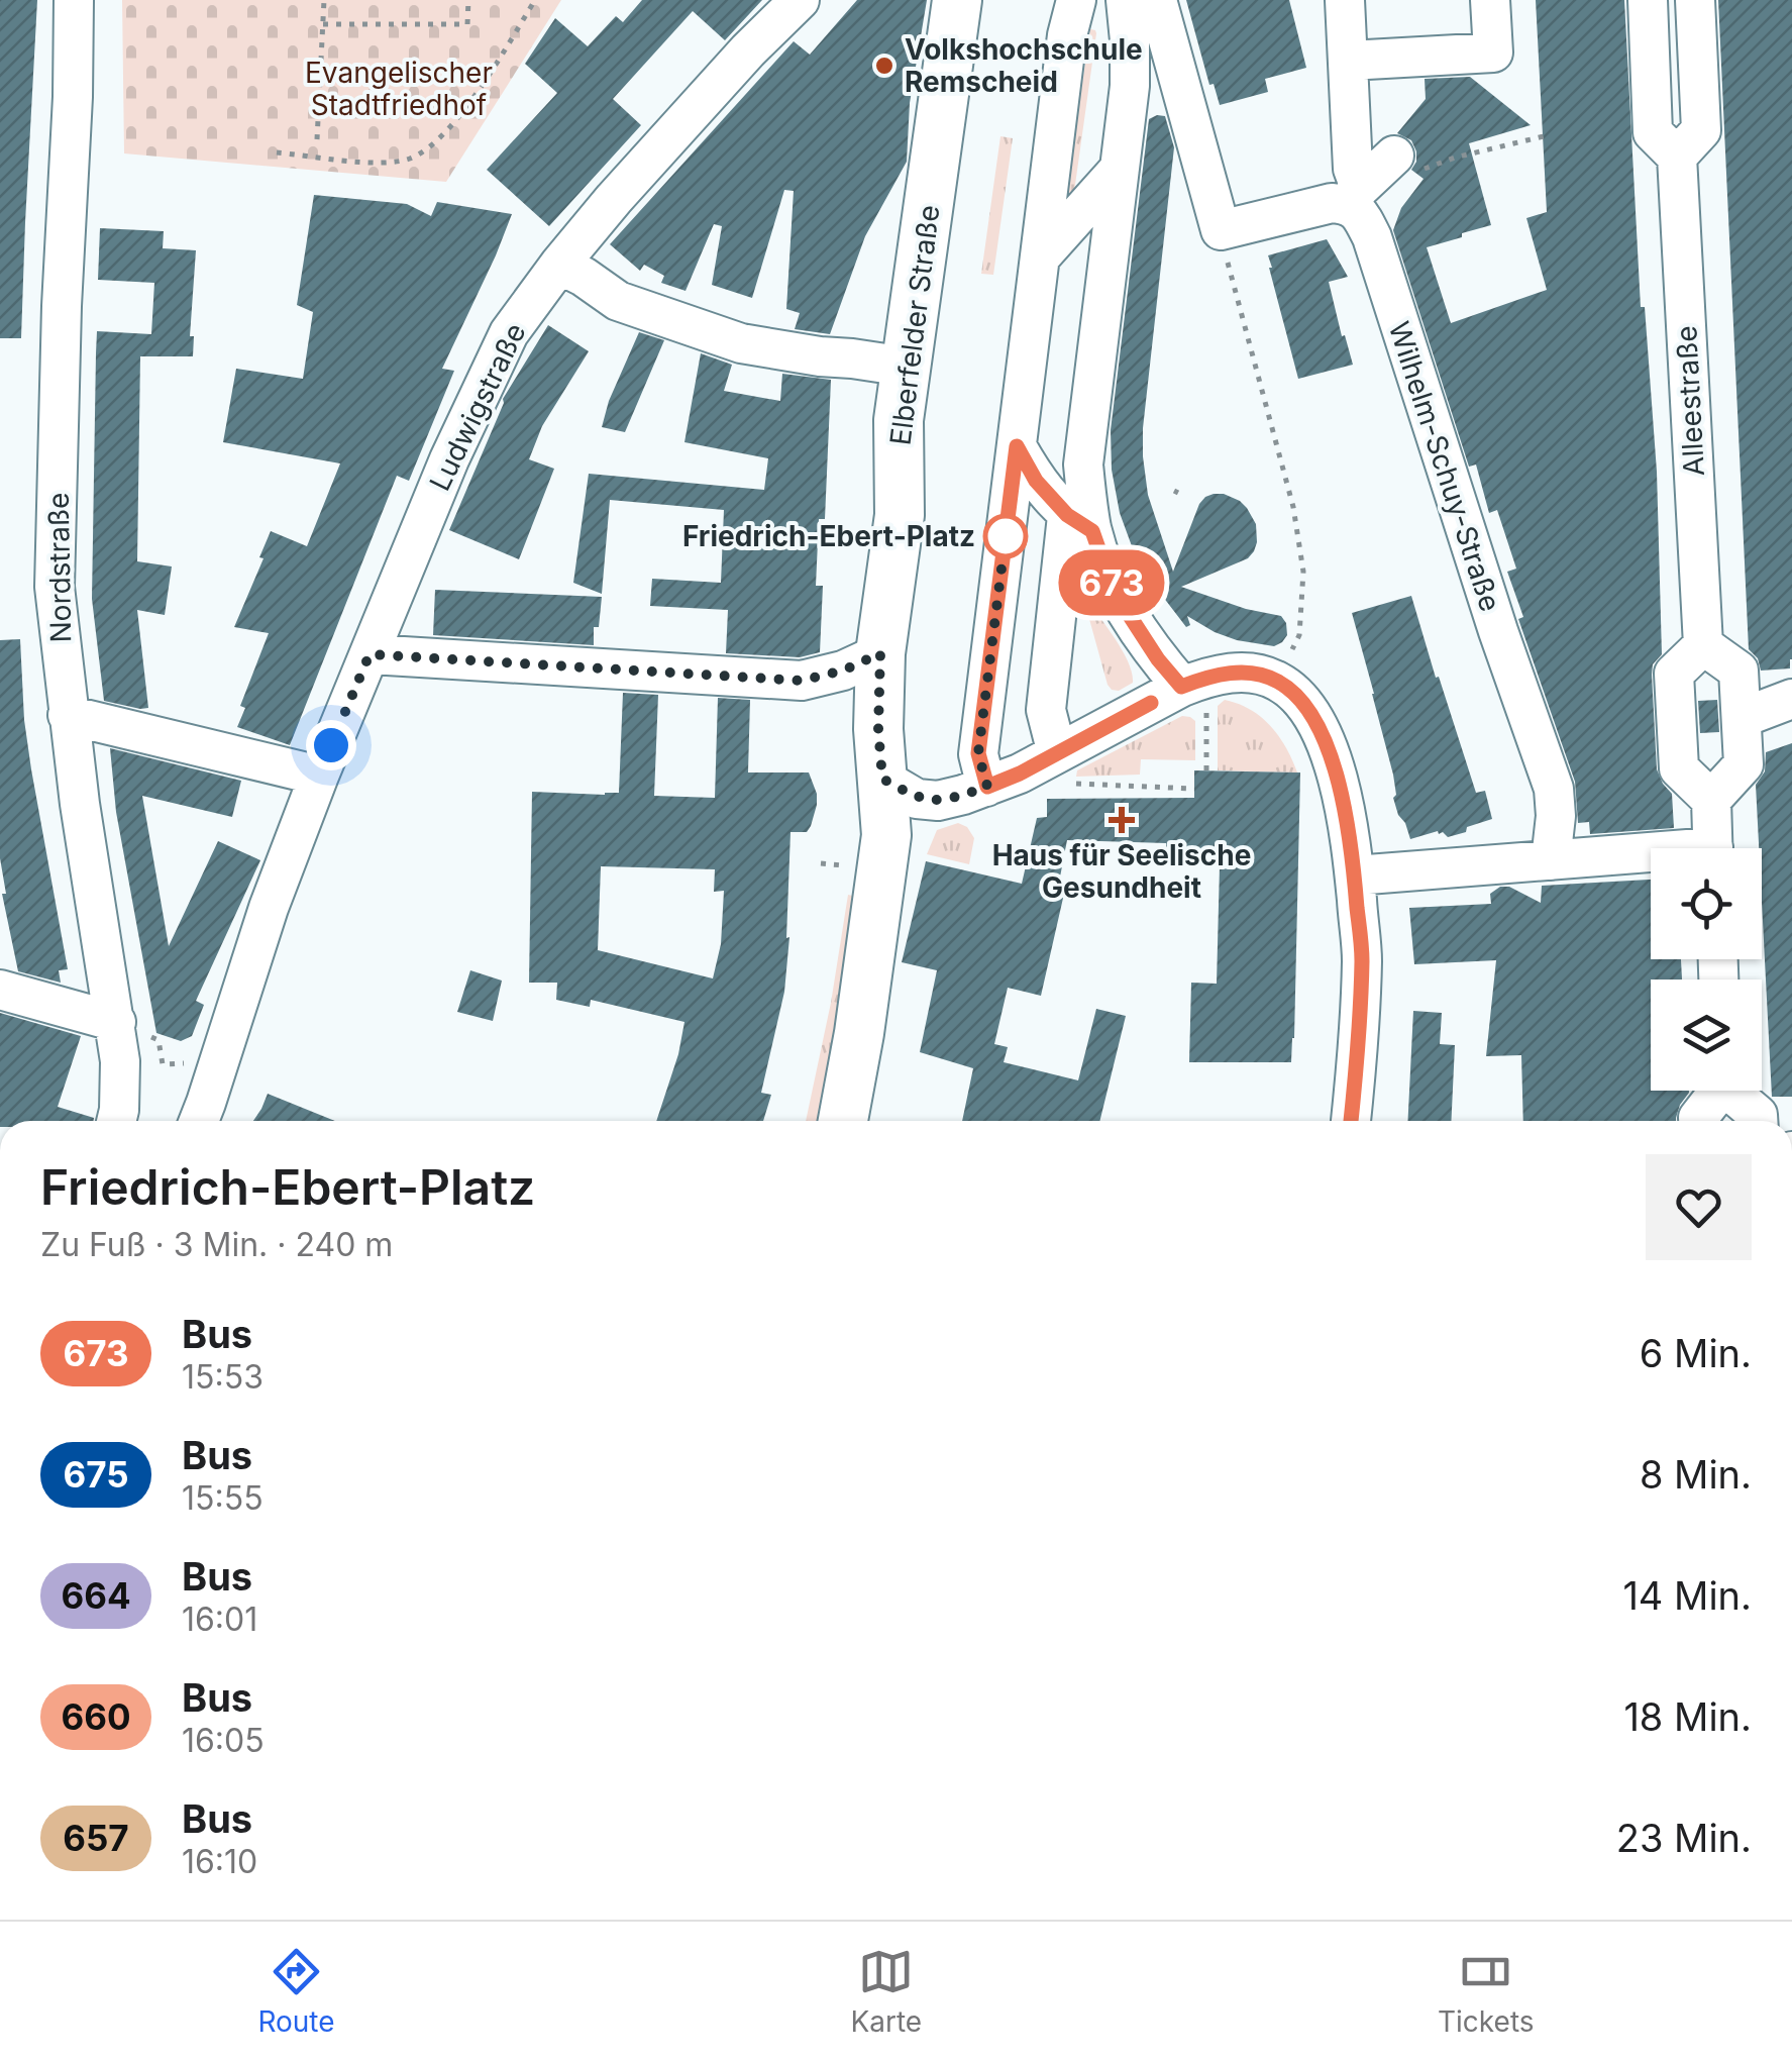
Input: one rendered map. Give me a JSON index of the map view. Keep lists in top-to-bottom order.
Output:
{
  "streets": {
    "main road": ["Elberfelder Straße"],
    "street": [
      "Alleestraße",
      "Ludwigstraße",
      "Wilhelm-Schuy-Straße",
      "Nordstraße"
    ]
  },
  "parks": ["Evangelischer Stadtfriedhof"],
  "places": {
    "other": ["Volkshochschule Remscheid", "Friedrich-Ebert-Platz"],
    "health": ["Haus für Seelische Gesundheit"]
  },
  "lines": ["bus line 673"],
  "page": {
    "on_map": "673",
    "heading": ["Friedrich-Ebert-Platz", "Zu Fuß · 3 Min. · 240 m"],
    "list": [
      {
        "mark": "673",
        "name": "Bus",
        "note": "15:53",
        "value": "6 Min."
      },
      {
        "mark": "675",
        "name": "Bus",
        "note": "15:55",
        "value": "8 Min."
      },
      {
        "mark": "664",
        "name": "Bus",
        "note": "16:01",
        "value": "14 Min."
      },
      {
        "mark": "660",
        "name": "Bus",
        "note": "16:05",
        "value": "18 Min."
      },
      {
        "mark": "657",
        "name": "Bus",
        "note": "16:10",
        "value": "23 Min."
      }
    ],
    "tabs": ["Route", "Karte", "Tickets"]
  }
}
